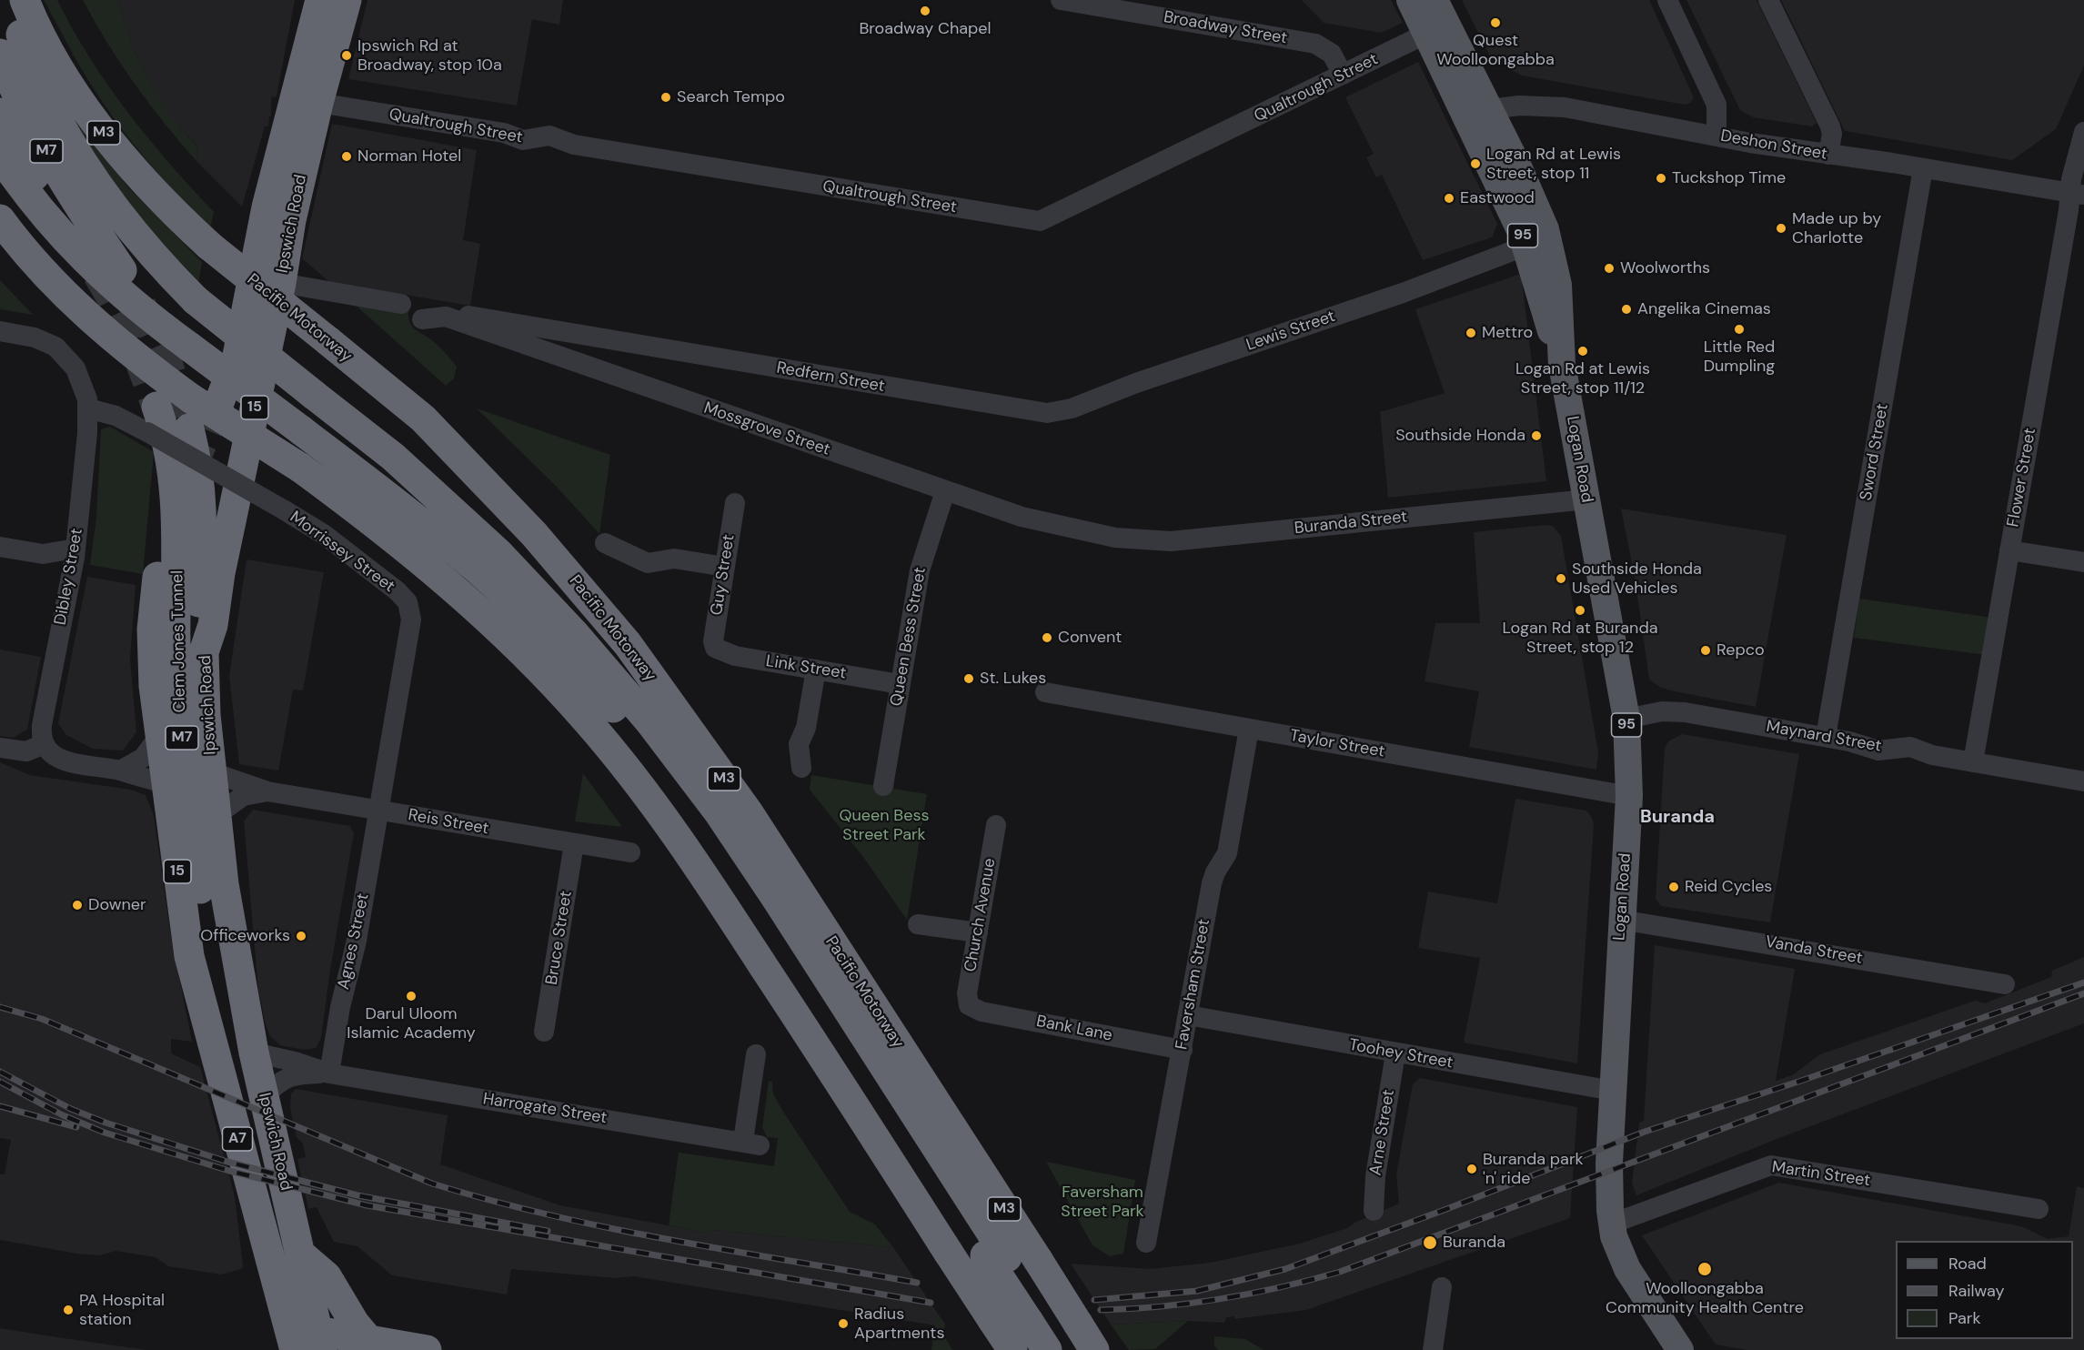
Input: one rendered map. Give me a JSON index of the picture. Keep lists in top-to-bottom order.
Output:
{
  "streets": {
    "highway": [
      "M3",
      "M7",
      "Ipswich Road",
      "Pacific Motorway",
      "15",
      "Clem Jones Tunnel",
      "A7"
    ],
    "main road": ["95", "Logan Road"],
    "street": [
      "Broadway Street",
      "Qualtrough Street",
      "Deshon Street",
      "Lewis Street",
      "Redfern Street",
      "Mossgrove Street",
      "Sword Street",
      "Flower Street",
      "Buranda Street",
      "Morrissey Street",
      "Guy Street",
      "Dibley Street",
      "Queen Bess Street",
      "Link Street",
      "Maynard Street",
      "Taylor Street",
      "Reis Street",
      "Church Avenue",
      "Bruce Street",
      "Agnes Street",
      "Vanda Street",
      "Faversham Street",
      "Bank Lane",
      "Toohey Street",
      "Harrogate Street",
      "Arne Street",
      "Martin Street"
    ]
  },
  "crossings": [
    ["Broadway Street", "Qualtrough Street"],
    ["Qualtrough Street", "Ipswich Road"],
    ["Qualtrough Street", "Logan Road"],
    ["Deshon Street", "Sword Street"],
    ["Deshon Street", "Logan Road"],
    ["Deshon Street", "Flower Street"],
    ["Ipswich Road", "Clem Jones Tunnel"],
    ["Ipswich Road", "Reis Street"],
    ["Ipswich Road", "Harrogate Street"],
    ["Lewis Street", "Redfern Street"],
    ["Lewis Street", "Logan Road"],
    ["Redfern Street", "Mossgrove Street"],
    ["Mossgrove Street", "Buranda Street"],
    ["Mossgrove Street", "Queen Bess Street"],
    ["Sword Street", "Maynard Street"],
    ["Logan Road", "Buranda Street"],
    ["Logan Road", "Maynard Street"],
    ["Logan Road", "Taylor Street"],
    ["Logan Road", "Vanda Street"],
    ["Logan Road", "Toohey Street"],
    ["Logan Road", "Martin Street"],
    ["Flower Street", "Maynard Street"],
    ["Morrissey Street", "Dibley Street"],
    ["Morrissey Street", "Clem Jones Tunnel"],
    ["Morrissey Street", "Reis Street"],
    ["Morrissey Street", "Agnes Street"],
    ["Guy Street", "Link Street"],
    ["Queen Bess Street", "Link Street"],
    ["Taylor Street", "Faversham Street"],
    ["Reis Street", "Bruce Street"],
    ["Reis Street", "Agnes Street"],
    ["Church Avenue", "Bank Lane"],
    ["Agnes Street", "Harrogate Street"],
    ["Faversham Street", "Bank Lane"],
    ["Faversham Street", "Toohey Street"],
    ["Toohey Street", "Arne Street"]
  ],
  "districts": ["Buranda"],
  "parks": ["Queen Bess Street Park", "Faversham Street Park"],
  "places": [
    "Broadway Chapel",
    "Quest Woolloongabba",
    "Ipswich Rd at Broadway, stop 10a",
    "Search Tempo",
    "Norman Hotel",
    "Logan Rd at Lewis Street, stop 11",
    "Tuckshop Time",
    "Eastwood",
    "Made up by Charlotte",
    "Woolworths",
    "Angelika Cinemas",
    "Little Red Dumpling",
    "Mettro",
    "Logan Rd at Lewis Street, stop 11/12",
    "Southside Honda",
    "Southside Honda Used Vehicles",
    "Logan Rd at Buranda Street, stop 12",
    "Convent",
    "Repco",
    "St. Lukes",
    "Reid Cycles",
    "Downer",
    "Officeworks",
    "Darul Uloom Islamic Academy",
    "Buranda park 'n' ride",
    "Buranda",
    "Woolloongabba Community Health Centre",
    "PA Hospital station",
    "Radius Apartments"
  ],
  "legend": ["Road", "Railway", "Park"]
}
